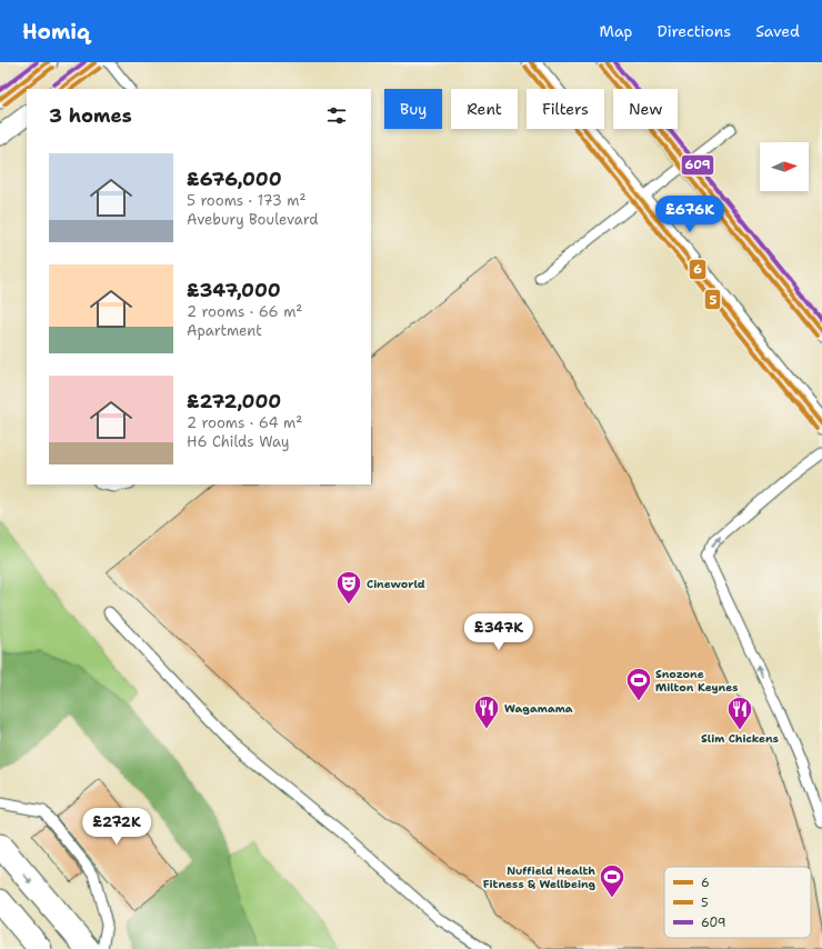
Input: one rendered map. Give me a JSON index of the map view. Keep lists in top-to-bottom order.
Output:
{
  "places": {
    "theatre": ["Cineworld"],
    "sports": ["Snozone Milton Keynes", "Nuffield Health Fitness & Wellbeing"],
    "restaurant": ["Wagamama", "Slim Chickens"]
  },
  "lines": ["transit line 6", "transit line 609", "transit line 5"],
  "legend": ["6", "5", "609"],
  "north": "right",
  "page": {
    "header": "Homiq",
    "nav": ["Map", "Directions", "Saved"],
    "chip": [
      "Buy",
      "Rent",
      "Filters",
      "New"
    ],
    "heading": "3 homes",
    "list": [
      {
        "name": "£676,000",
        "note": "5 rooms · 173 m² · Avebury Boulevard"
      },
      {
        "name": "£347,000",
        "note": "2 rooms · 66 m² · Apartment"
      },
      {
        "name": "£272,000",
        "note": "2 rooms · 64 m² · H6 Childs Way"
      }
    ],
    "price": ["£676K", "£347K", "£272K"]
  }
}
